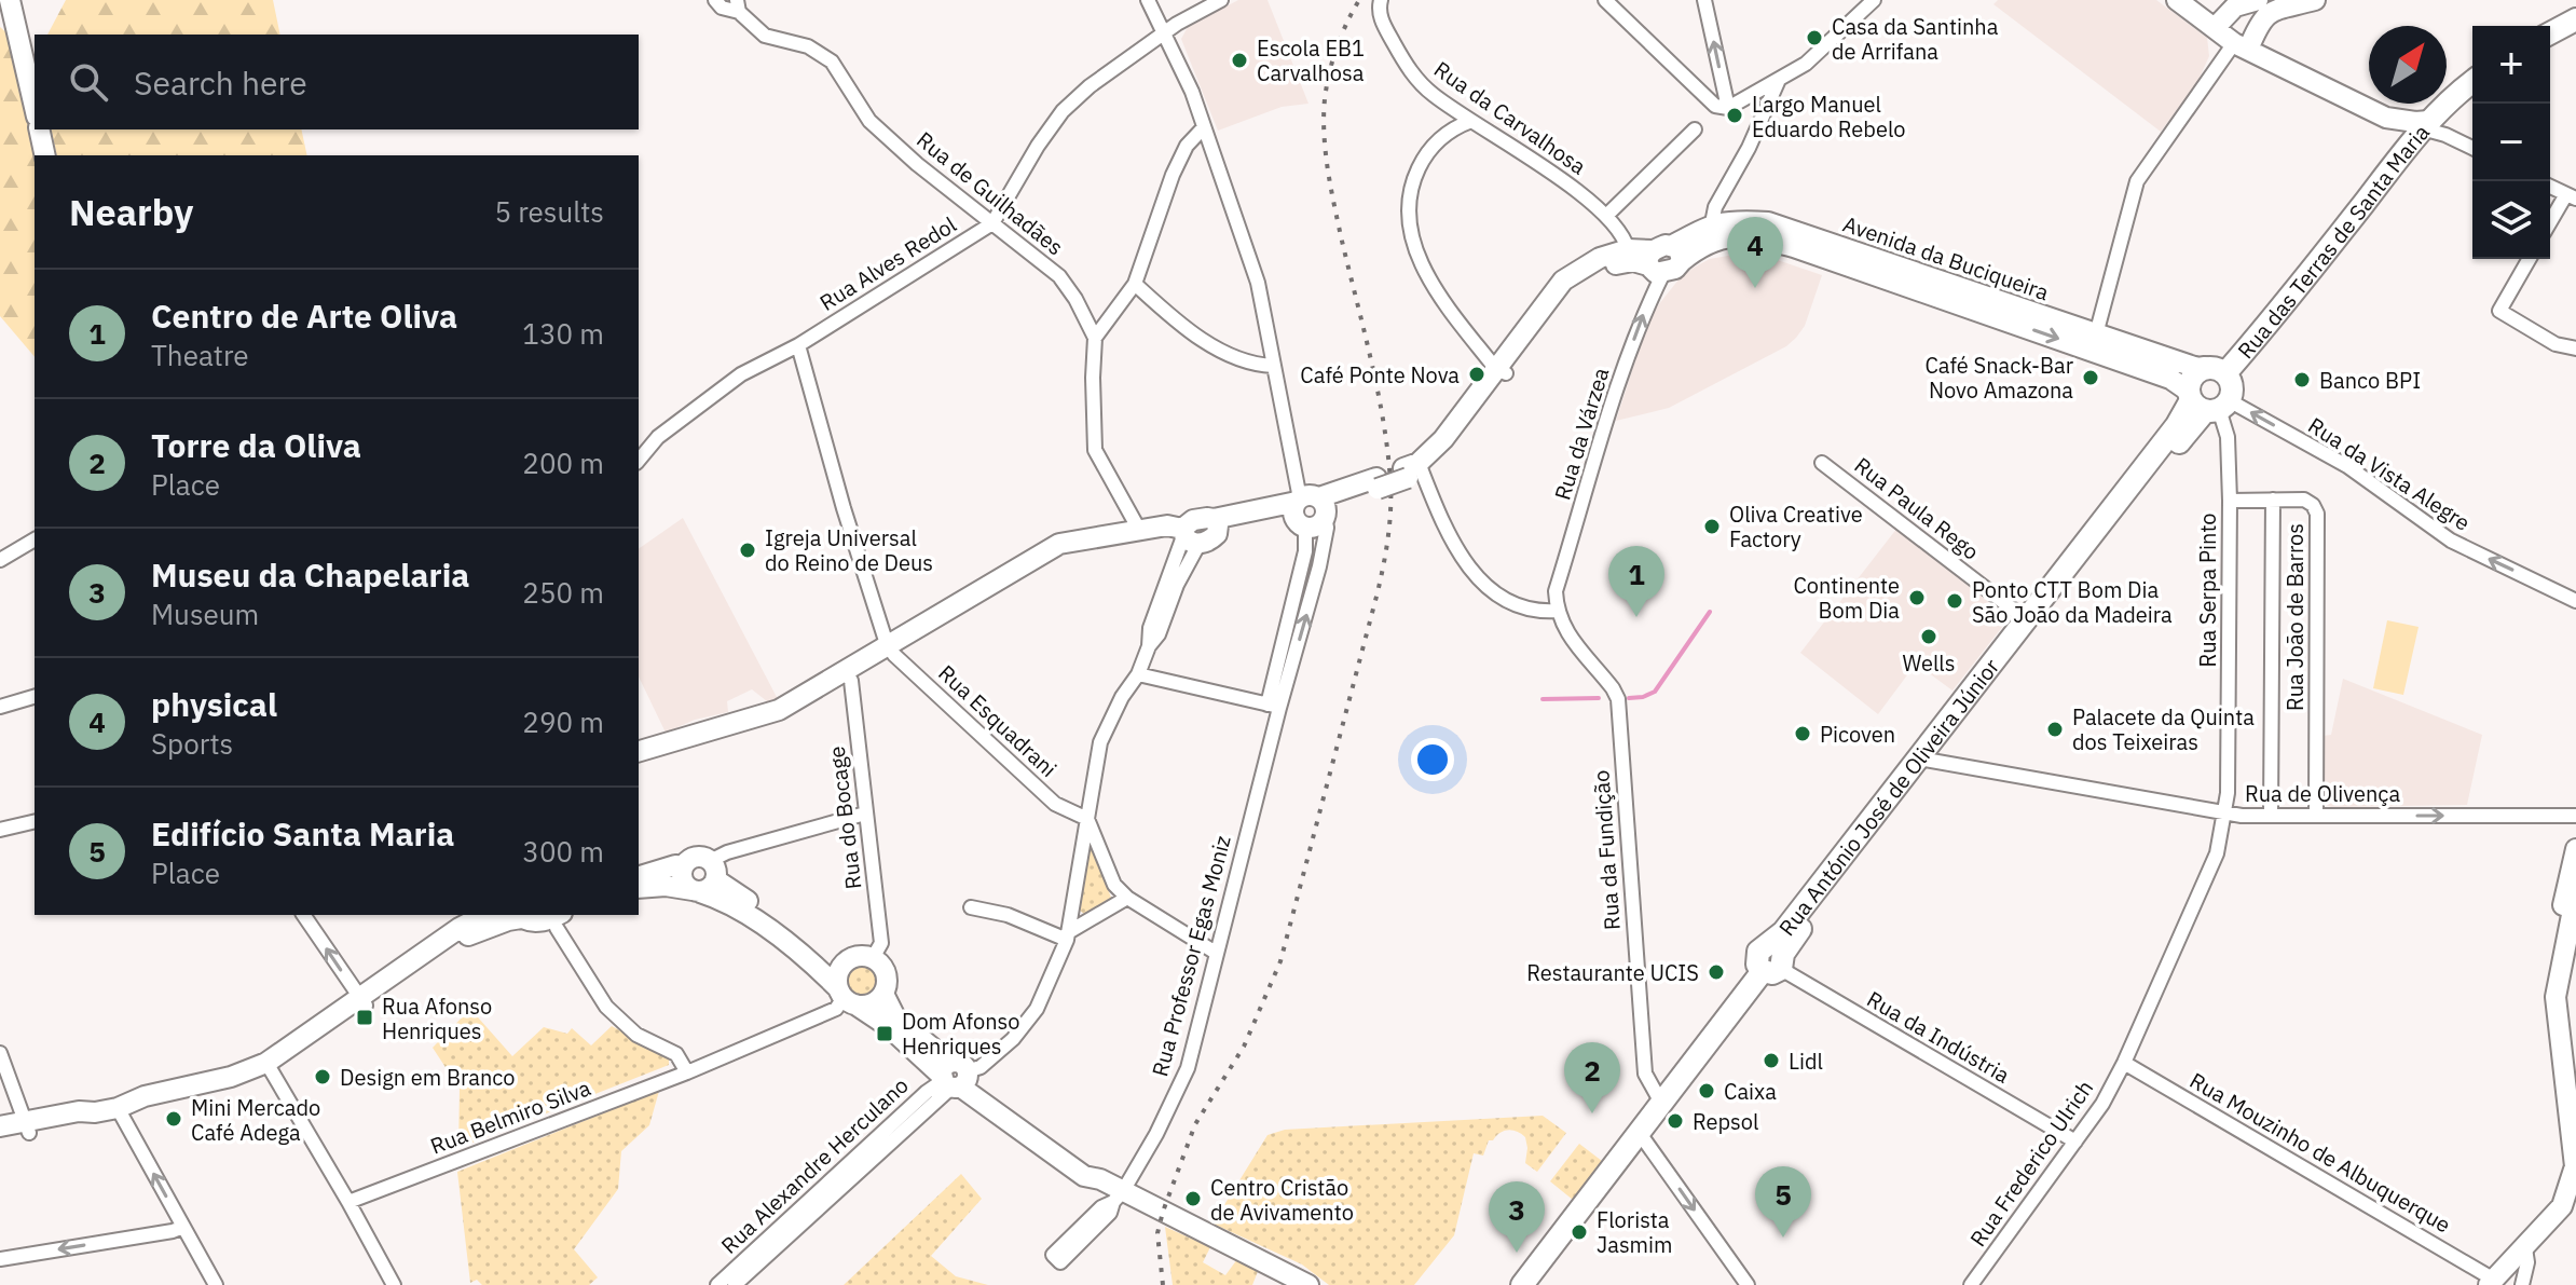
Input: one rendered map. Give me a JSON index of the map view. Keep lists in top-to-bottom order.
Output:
{
  "streets": {
    "main road": ["Rua das Terras de Santa Maria", "Rua António José de Oliveira Júnior"],
    "street": [
      "Rua da Carvalhosa",
      "Rua de Guilhadães",
      "Avenida da Buciqueira",
      "Rua Alves Redol",
      "Rua da Várzea",
      "Rua da Vista Alegre",
      "Rua Paula Rego",
      "Rua Serpa Pinto",
      "Rua João de Barros",
      "Rua Esquadrani",
      "Rua de Olivença",
      "Rua do Bocage",
      "Rua da Fundição",
      "Rua Professor Egas Moniz",
      "Rua da Indústria",
      "Rua Belmiro Silva",
      "Rua Mouzinho de Albuquerque",
      "Rua Frederico Ulrich",
      "Rua Alexandre Herculano"
    ]
  },
  "crossings": [
    ["Rua de Guilhadães", "Rua Alves Redol"],
    ["Rua das Terras de Santa Maria", "Avenida da Buciqueira"],
    ["Rua das Terras de Santa Maria", "Rua António José de Oliveira Júnior"],
    ["Avenida da Buciqueira", "Rua da Várzea"],
    ["Avenida da Buciqueira", "Rua da Vista Alegre"],
    ["Avenida da Buciqueira", "Rua Serpa Pinto"],
    ["Avenida da Buciqueira", "Rua António José de Oliveira Júnior"],
    ["Rua da Várzea", "Rua da Fundição"],
    ["Rua da Vista Alegre", "Rua Serpa Pinto"],
    ["Rua da Vista Alegre", "Rua António José de Oliveira Júnior"],
    ["Rua Paula Rego", "Rua António José de Oliveira Júnior"],
    ["Rua Serpa Pinto", "Rua João de Barros"],
    ["Rua Serpa Pinto", "Rua de Olivença"],
    ["Rua Serpa Pinto", "Rua António José de Oliveira Júnior"],
    ["Rua Serpa Pinto", "Rua Mouzinho de Albuquerque"],
    ["Rua Serpa Pinto", "Rua Frederico Ulrich"],
    ["Rua João de Barros", "Rua de Olivença"],
    ["Rua de Olivença", "Rua António José de Oliveira Júnior"],
    ["Rua António José de Oliveira Júnior", "Rua da Fundição"],
    ["Rua António José de Oliveira Júnior", "Rua da Indústria"],
    ["Rua do Bocage", "Rua Belmiro Silva"],
    ["Rua da Indústria", "Rua Frederico Ulrich"],
    ["Rua Mouzinho de Albuquerque", "Rua Frederico Ulrich"]
  ],
  "one_way": ["Rua da Várzea", "Rua da Vista Alegre", "Rua de Olivença"],
  "places": {
    "other": [
      "Casa da Santinha de Arrifana",
      "Escola EB1 Carvalhosa",
      "Largo Manuel Eduardo Rebelo",
      "Café Ponte Nova",
      "Café Snack-Bar Novo Amazona",
      "Banco BPI",
      "Oliva Creative Factory",
      "Igreja Universal do Reino de Deus",
      "Continente Bom Dia",
      "Ponto CTT Bom Dia São João da Madeira",
      "Wells",
      "Palacete da Quinta dos Teixeiras",
      "Picoven",
      "Restaurante UCIS",
      "Lidl",
      "Design em Branco",
      "Caixa",
      "Mini Mercado Café Adega",
      "Repsol",
      "Centro Cristão de Avivamento",
      "Florista Jasmim"
    ],
    "transit": ["Rua Afonso Henriques", "Dom Afonso Henriques"]
  },
  "north": "top right",
  "page": {
    "map_buttons": ["+", "−"],
    "search": "Search here",
    "heading": ["Nearby", "5 results"],
    "pins": [
      "4",
      "1",
      "2",
      "5",
      "3"
    ],
    "list": [
      {
        "mark": "1",
        "name": "Centro de Arte Oliva",
        "note": "Theatre",
        "value": "130 m"
      },
      {
        "mark": "2",
        "name": "Torre da Oliva",
        "note": "Place",
        "value": "200 m"
      },
      {
        "mark": "3",
        "name": "Museu da Chapelaria",
        "note": "Museum",
        "value": "250 m"
      },
      {
        "mark": "4",
        "name": "physical",
        "note": "Sports",
        "value": "290 m"
      },
      {
        "mark": "5",
        "name": "Edifício Santa Maria",
        "note": "Place",
        "value": "300 m"
      }
    ]
  }
}
